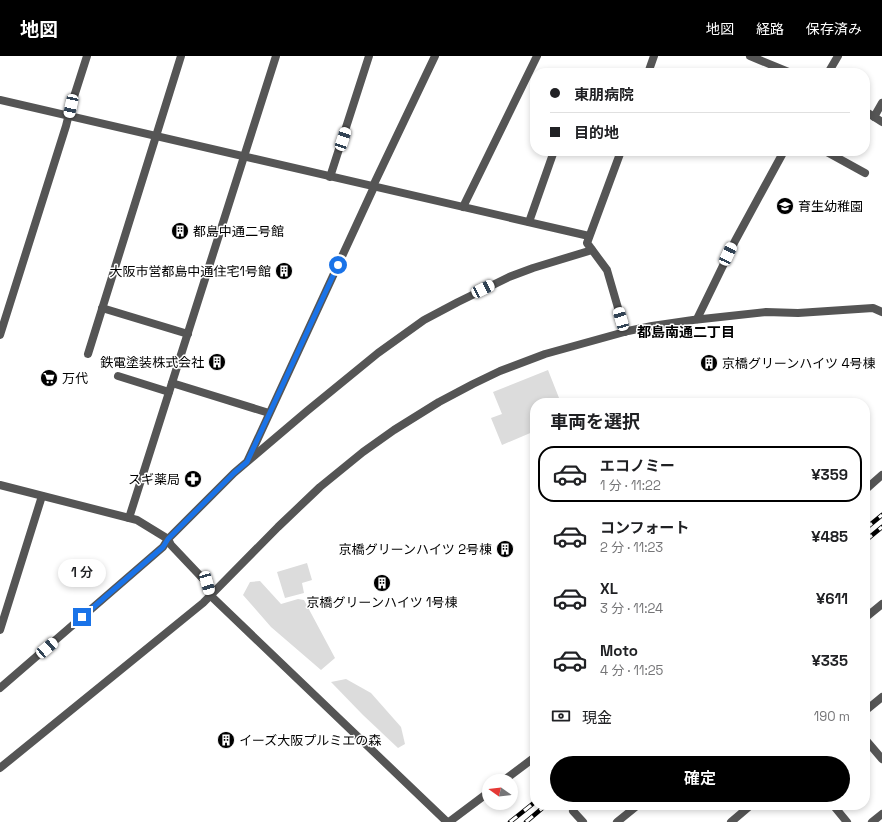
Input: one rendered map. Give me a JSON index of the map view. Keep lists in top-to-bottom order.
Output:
{
  "districts": ["都島南通二丁目"],
  "places": {
    "school or university": ["育生幼稚園"],
    "building": [
      "都島中通二号館",
      "大阪市営都島中通住宅1号館",
      "鉄電塗装株式会社",
      "京橋グリーンハイツ 4号棟",
      "京橋グリーンハイツ 2号棟",
      "京橋グリーンハイツ 1号棟",
      "イーズ大阪プルミエの森"
    ],
    "supermarket": ["万代"],
    "pharmacy": ["スギ薬局"]
  },
  "north": "left",
  "page": {
    "header": "地図",
    "nav": ["地図", "経路", "保存済み"],
    "banner": ["東朋病院", "目的地"],
    "heading": "車両を選択",
    "list": [
      {
        "name": "エコノミー",
        "note": "1 分 · 11:22",
        "value": "¥359"
      },
      {
        "name": "コンフォート",
        "note": "2 分 · 11:23",
        "value": "¥485"
      },
      {
        "name": "XL",
        "note": "3 分 · 11:24",
        "value": "¥611"
      },
      {
        "name": "Moto",
        "note": "4 分 · 11:25",
        "value": "¥335"
      }
    ],
    "bubble": "1 分",
    "pay": ["現金", "190 m"],
    "buttons": "確定"
  }
}
